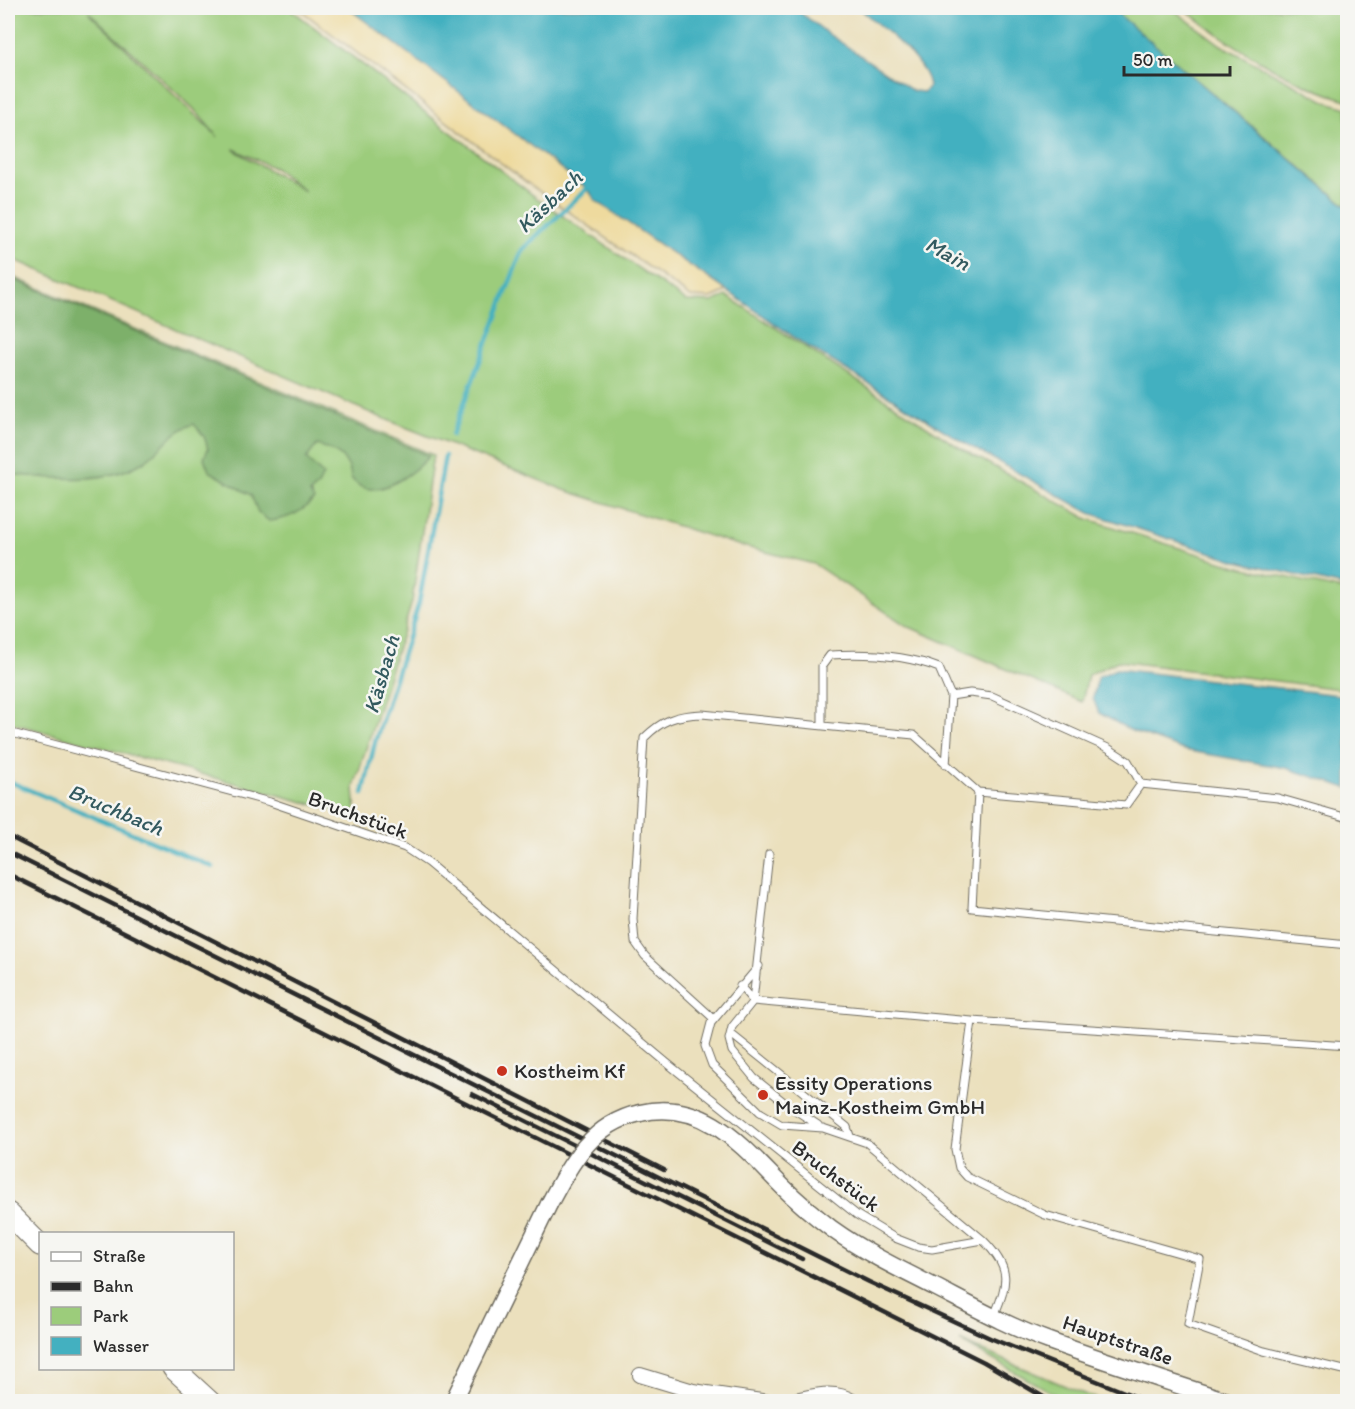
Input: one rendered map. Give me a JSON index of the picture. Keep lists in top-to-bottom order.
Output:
{
  "streets": {
    "street": ["Hauptstraße"],
    "lane": ["Bruchstück"]
  },
  "water": ["Käsbach", "Main", "Bruchbach"],
  "places": ["Kostheim Kf", "Essity Operations Mainz-Kostheim GmbH"],
  "legend": [
    "Straße",
    "Bahn",
    "Park",
    "Wasser"
  ],
  "scale_bar": "50 m"
}
